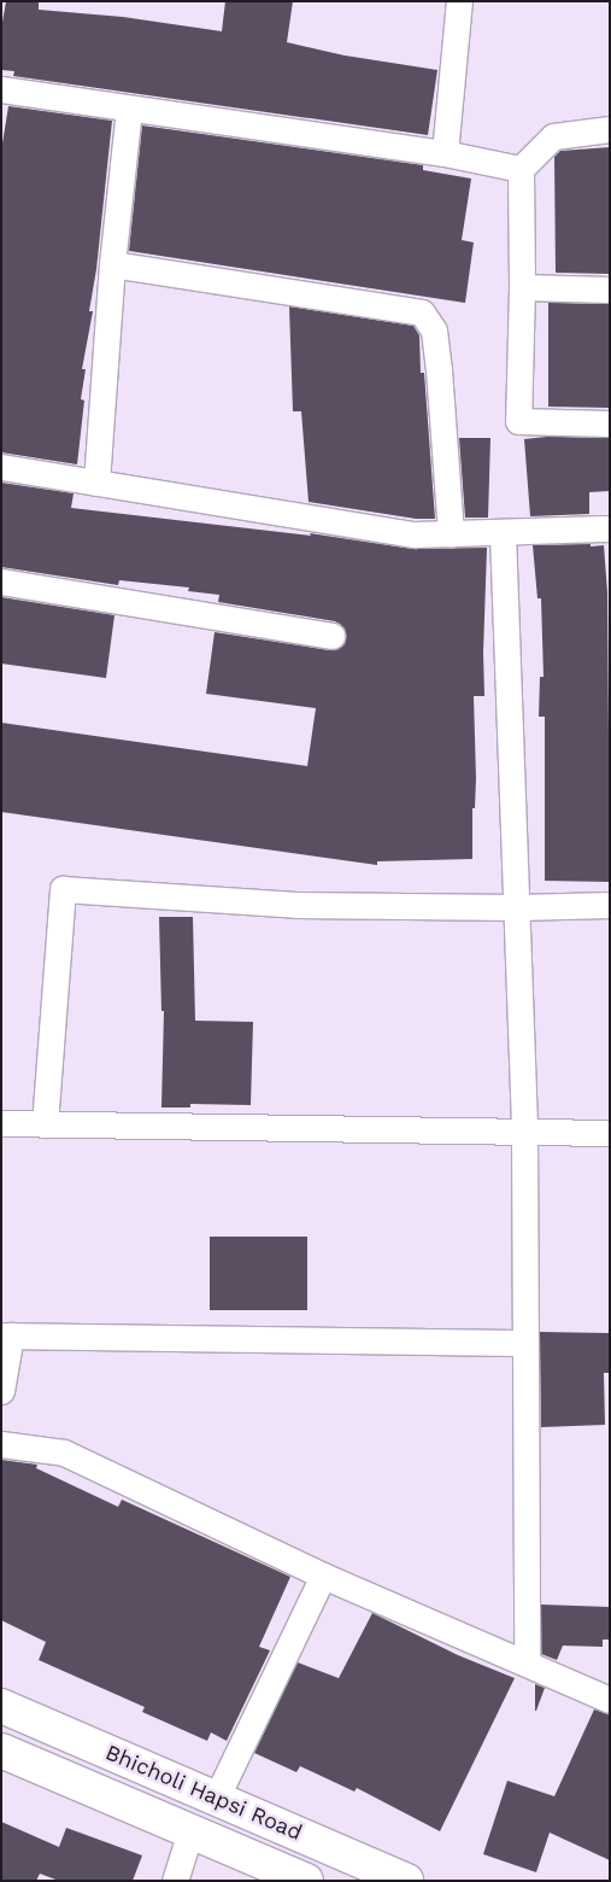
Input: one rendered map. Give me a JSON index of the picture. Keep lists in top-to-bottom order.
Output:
{
  "streets": {
    "street": ["Bhicholi Hapsi Road"]
  }
}
